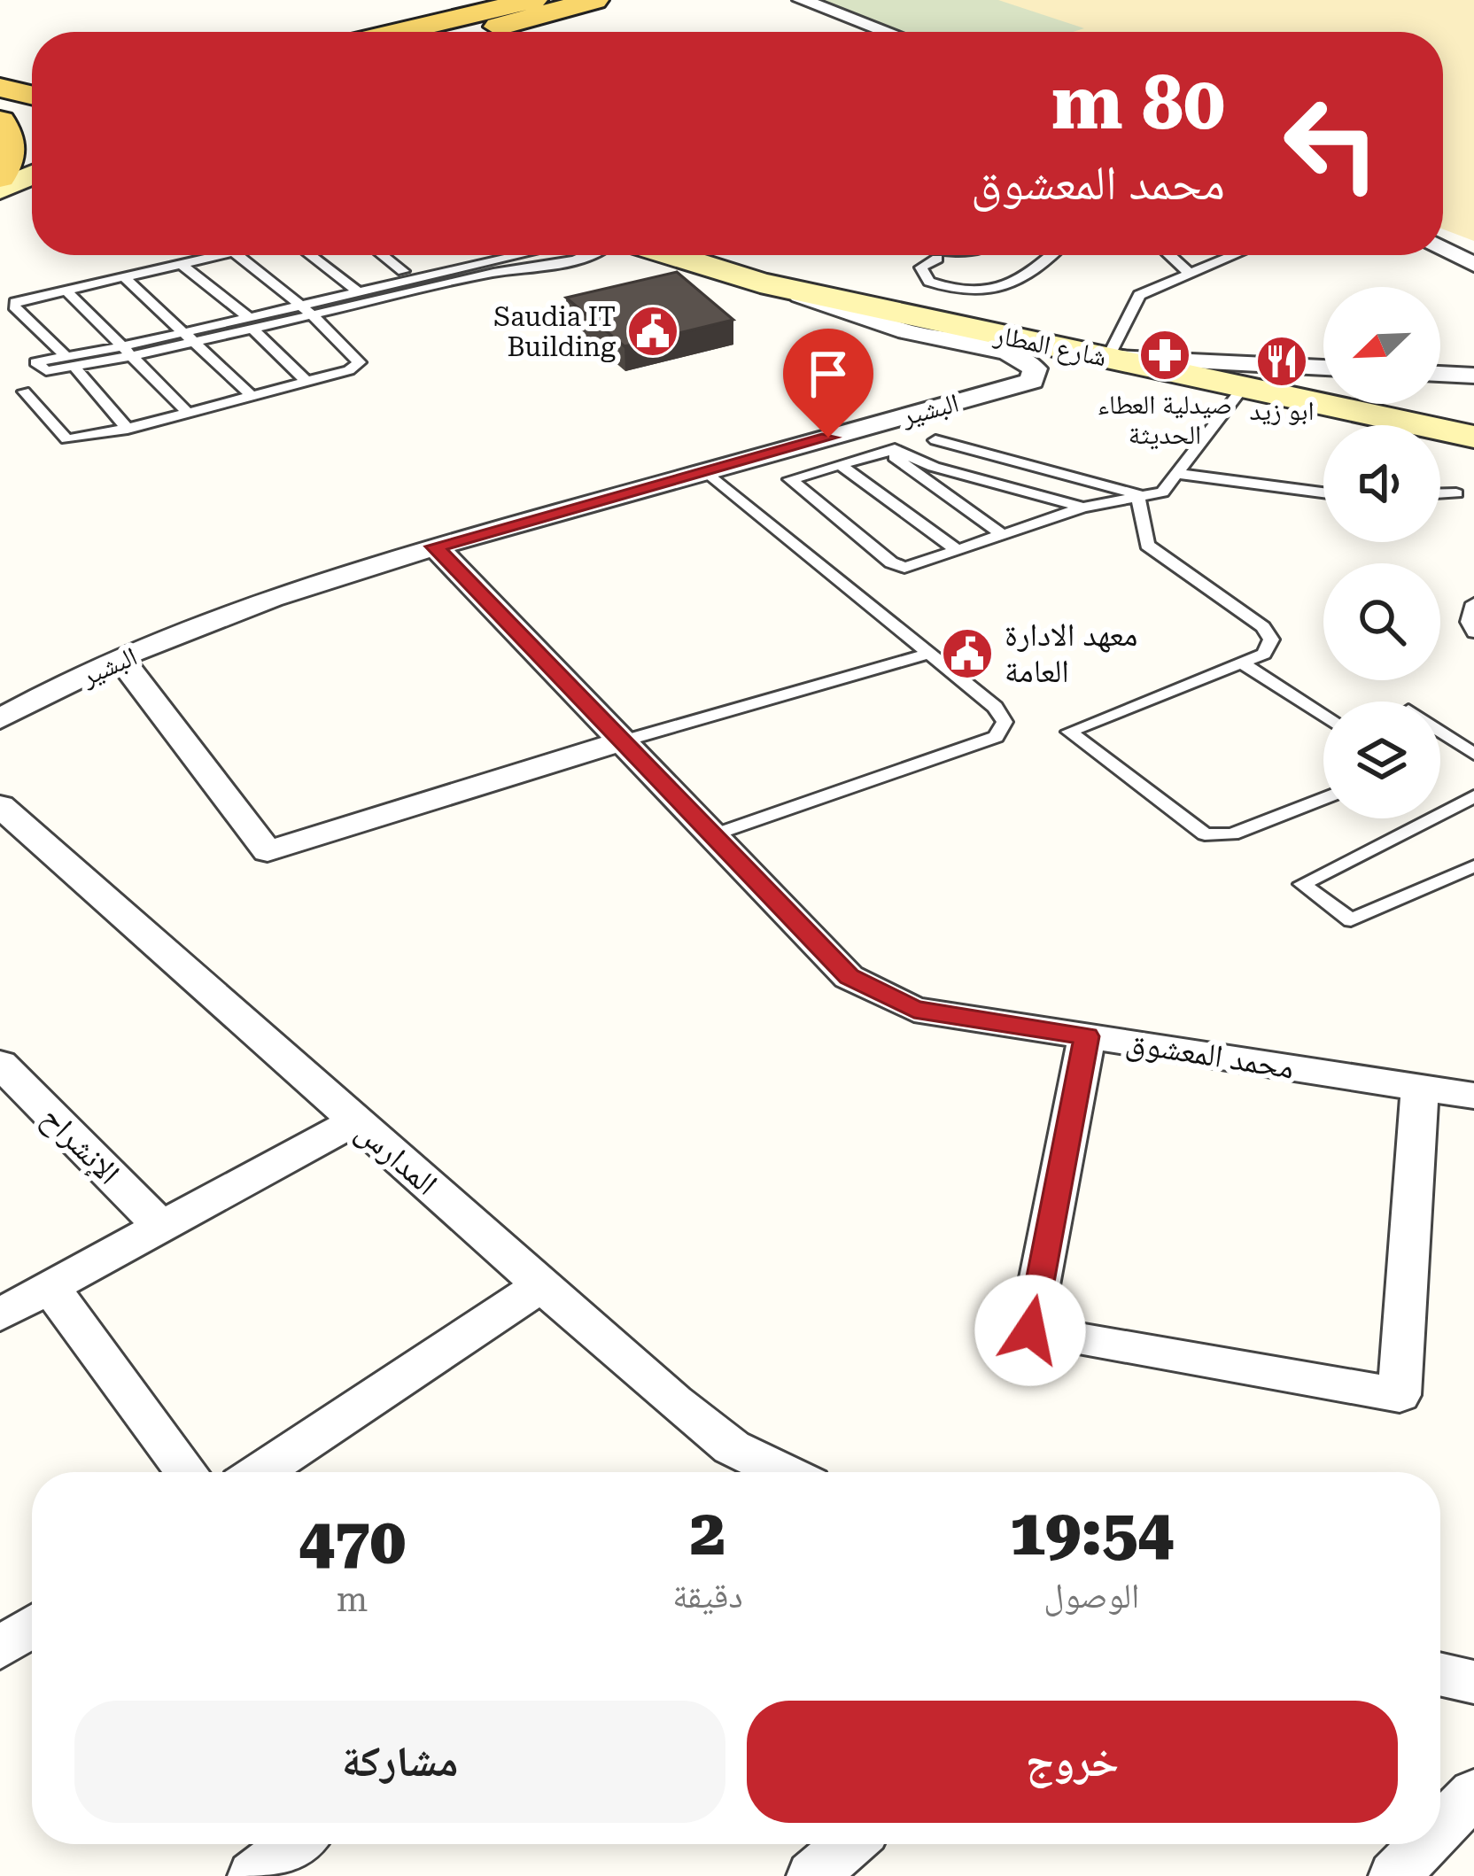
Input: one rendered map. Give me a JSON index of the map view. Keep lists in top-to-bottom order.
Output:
{
  "streets": {
    "main road": ["شارع المطار"],
    "street": [
      "البشير",
      "محمد المعشوق",
      "الإنشراح",
      "المدارس"
    ]
  },
  "crossings": [
    ["شارع المطار", "البشير"],
    ["البشير", "محمد المعشوق"]
  ],
  "places": {
    "public building": ["Saudia IT Building", "معهد الادارة العامة"],
    "pharmacy": ["صيدلية العطاء الحديثة"],
    "restaurant": ["ابو زيد"]
  },
  "north": "bottom left",
  "page": {
    "turn": ["80 m", "محمد المعشوق"],
    "eta": [
      "19:54",
      "الوصول",
      "2",
      "دقيقة",
      "470",
      "m"
    ],
    "buttons": ["خروج", "مشاركة"]
  }
}
